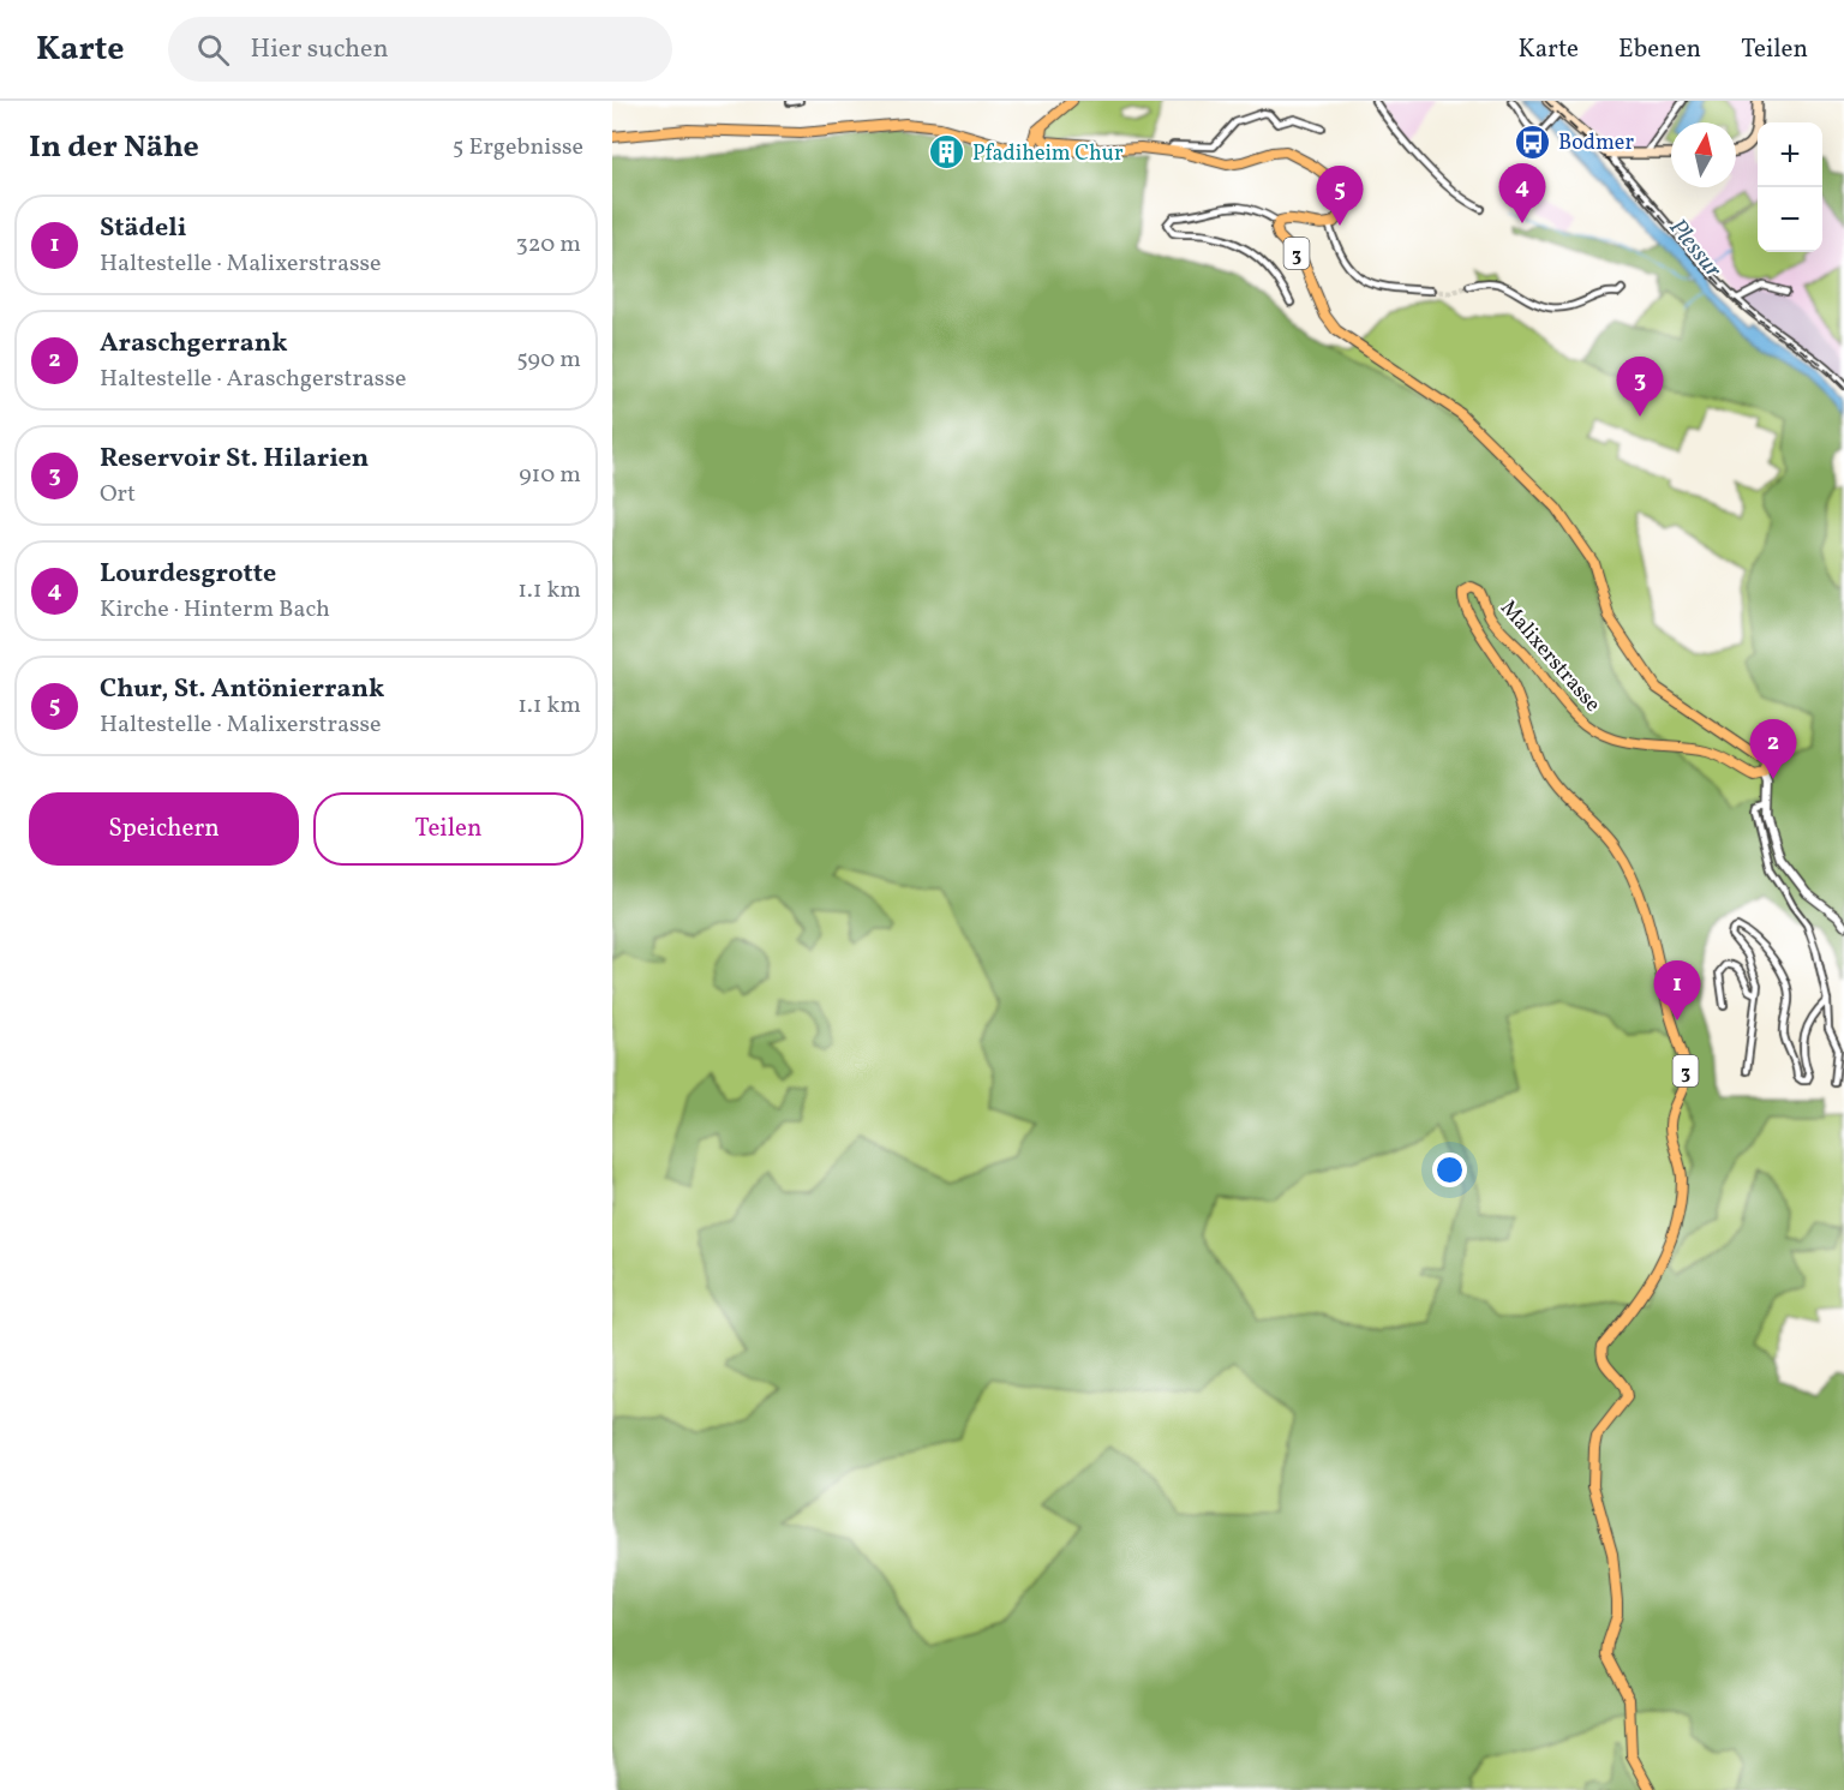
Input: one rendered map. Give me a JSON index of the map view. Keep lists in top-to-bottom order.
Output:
{
  "streets": {
    "main road": ["3", "Malixerstrasse"]
  },
  "crossings": [
    ["3", "Malixerstrasse"]
  ],
  "water": ["Plessur"],
  "places": {
    "bus stop": ["Bodmer"],
    "building": ["Pfadiheim Chur"]
  },
  "north": "top",
  "page": {
    "header": "Karte",
    "search": "Hier suchen",
    "nav": ["Karte", "Ebenen", "Teilen"],
    "heading": ["In der Nähe", "5 Ergebnisse"],
    "map_buttons": ["+", "−"],
    "pins": [
      "4",
      "5",
      "3",
      "2",
      "1"
    ],
    "list": [
      {
        "mark": "1",
        "name": "Städeli",
        "note": "Haltestelle · Malixerstrasse",
        "value": "320 m"
      },
      {
        "mark": "2",
        "name": "Araschgerrank",
        "note": "Haltestelle · Araschgerstrasse",
        "value": "590 m"
      },
      {
        "mark": "3",
        "name": "Reservoir St. Hilarien",
        "note": "Ort",
        "value": "910 m"
      },
      {
        "mark": "4",
        "name": "Lourdesgrotte",
        "note": "Kirche · Hinterm Bach",
        "value": "1.1 km"
      },
      {
        "mark": "5",
        "name": "Chur, St. Antönierrank",
        "note": "Haltestelle · Malixerstrasse",
        "value": "1.1 km"
      }
    ],
    "buttons": ["Speichern", "Teilen"]
  }
}
